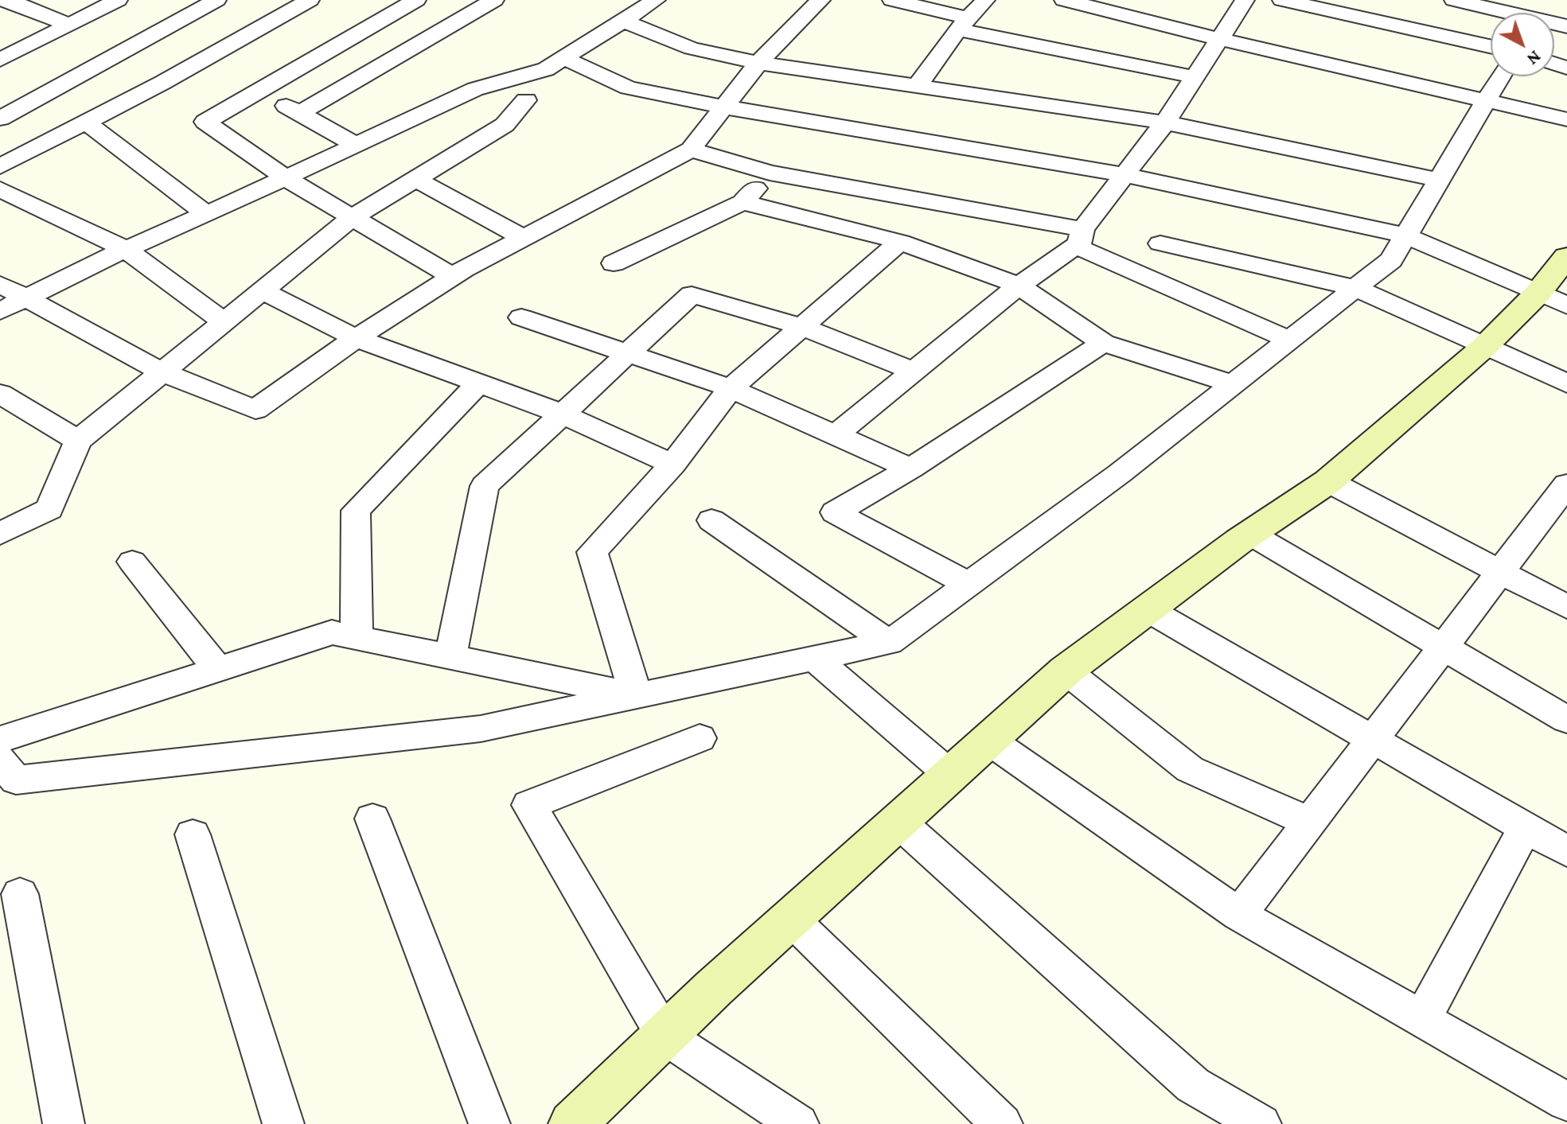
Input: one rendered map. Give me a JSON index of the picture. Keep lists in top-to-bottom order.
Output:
{
  "north": "bottom right"
}
